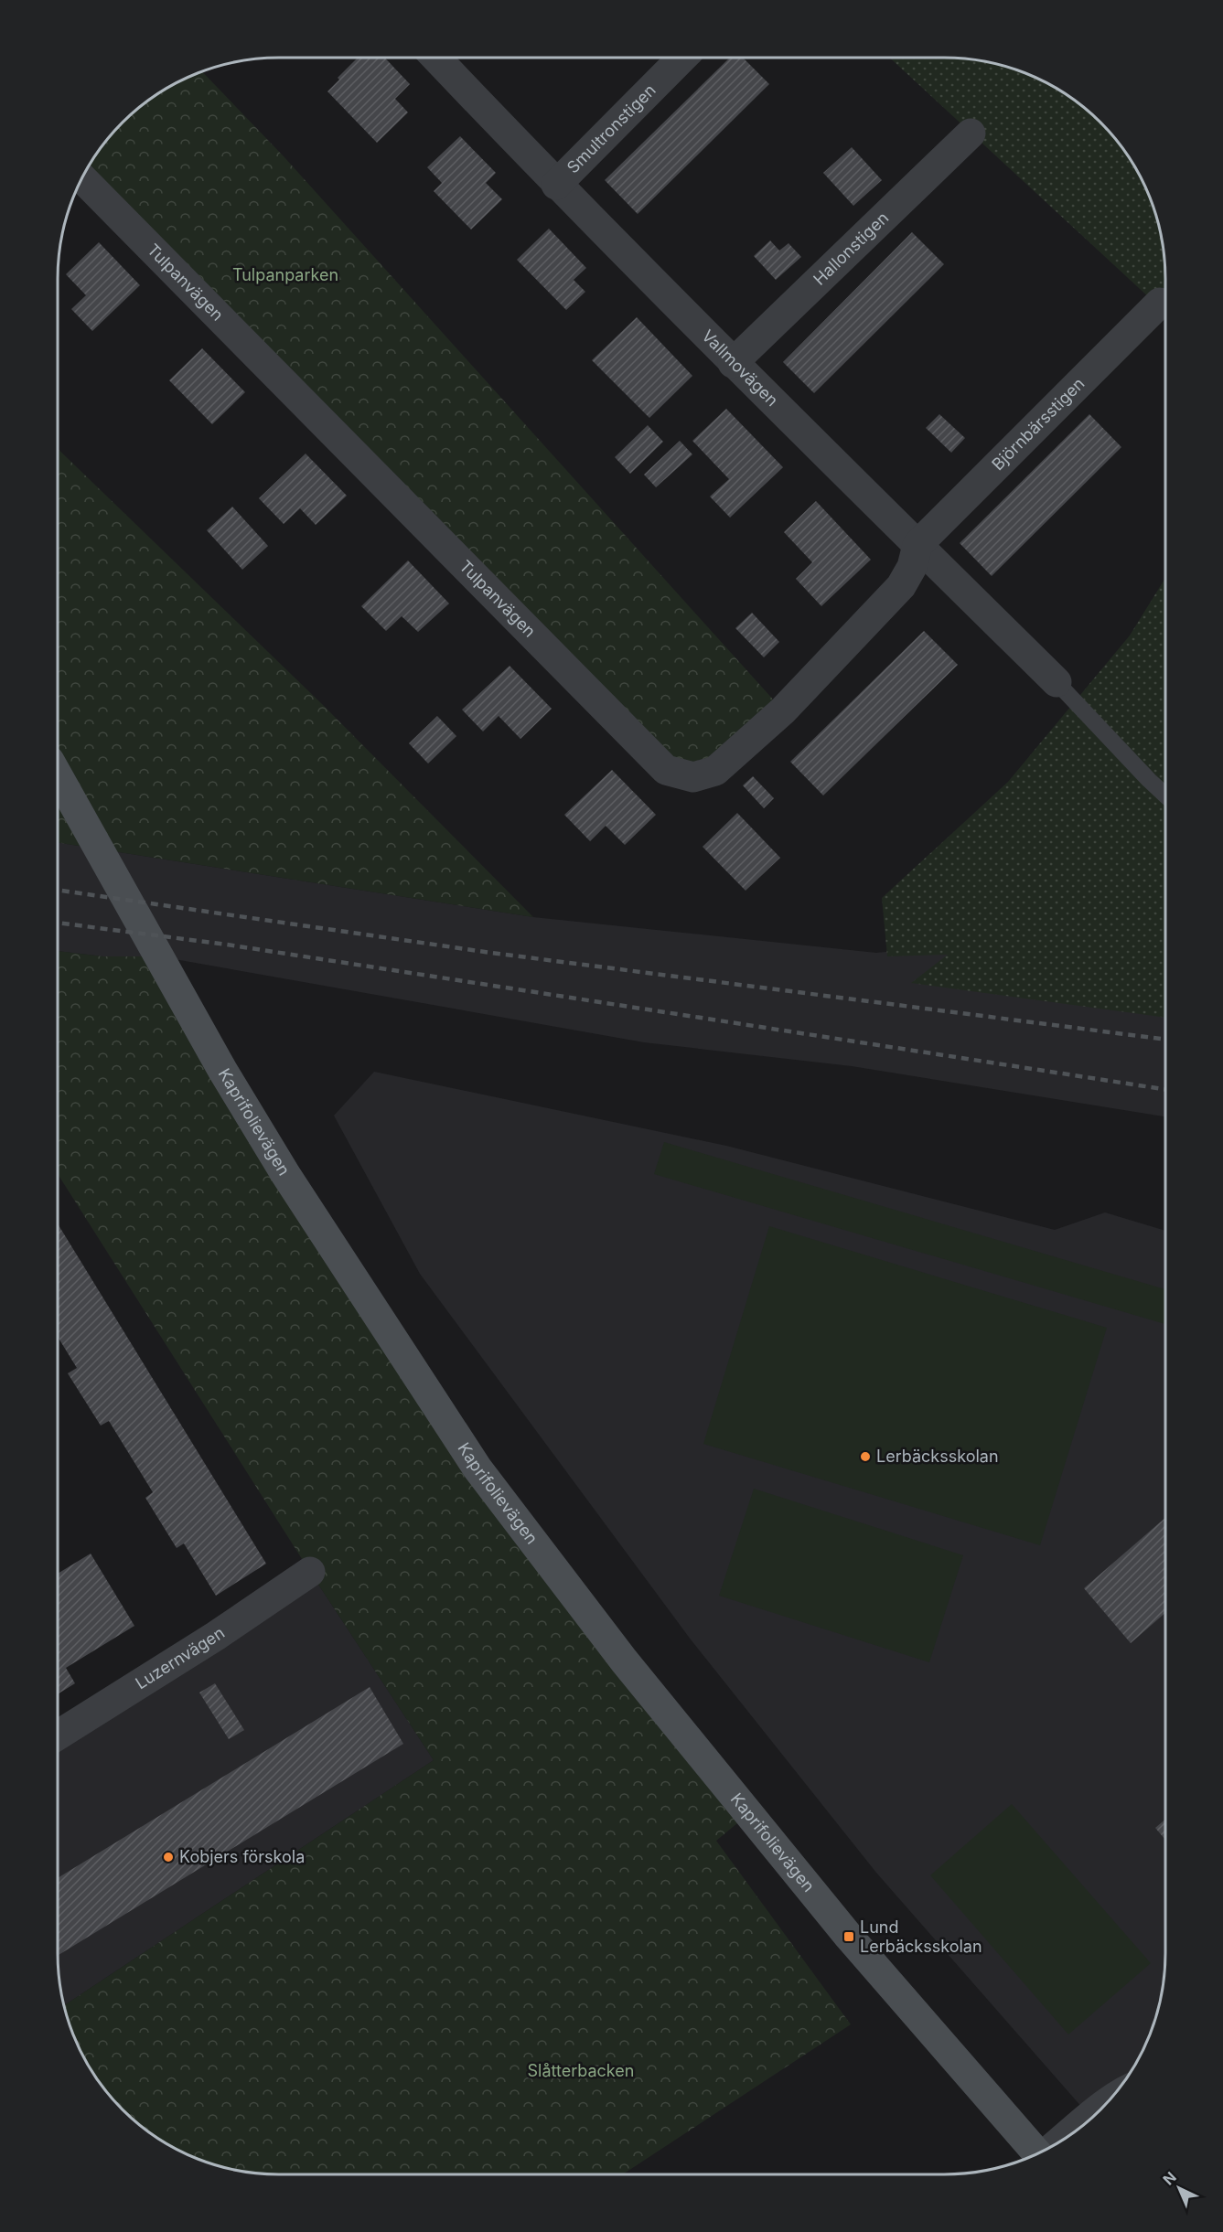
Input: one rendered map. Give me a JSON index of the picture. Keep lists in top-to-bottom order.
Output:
{
  "streets": {
    "main road": ["Kaprifolievägen"],
    "street": [
      "Smultronstigen",
      "Hallonstigen",
      "Tulpanvägen",
      "Vallmovägen",
      "Björnbärsstigen",
      "Luzernvägen"
    ]
  },
  "crossings": [
    ["Smultronstigen", "Vallmovägen"],
    ["Hallonstigen", "Vallmovägen"],
    ["Tulpanvägen", "Vallmovägen"],
    ["Tulpanvägen", "Björnbärsstigen"],
    ["Vallmovägen", "Björnbärsstigen"]
  ],
  "parks": ["Tulpanparken", "Slåtterbacken"],
  "places": {
    "other": ["Lerbäcksskolan", "Kobjers förskola"],
    "transit": ["Lund Lerbäcksskolan"]
  },
  "north": "top left"
}
